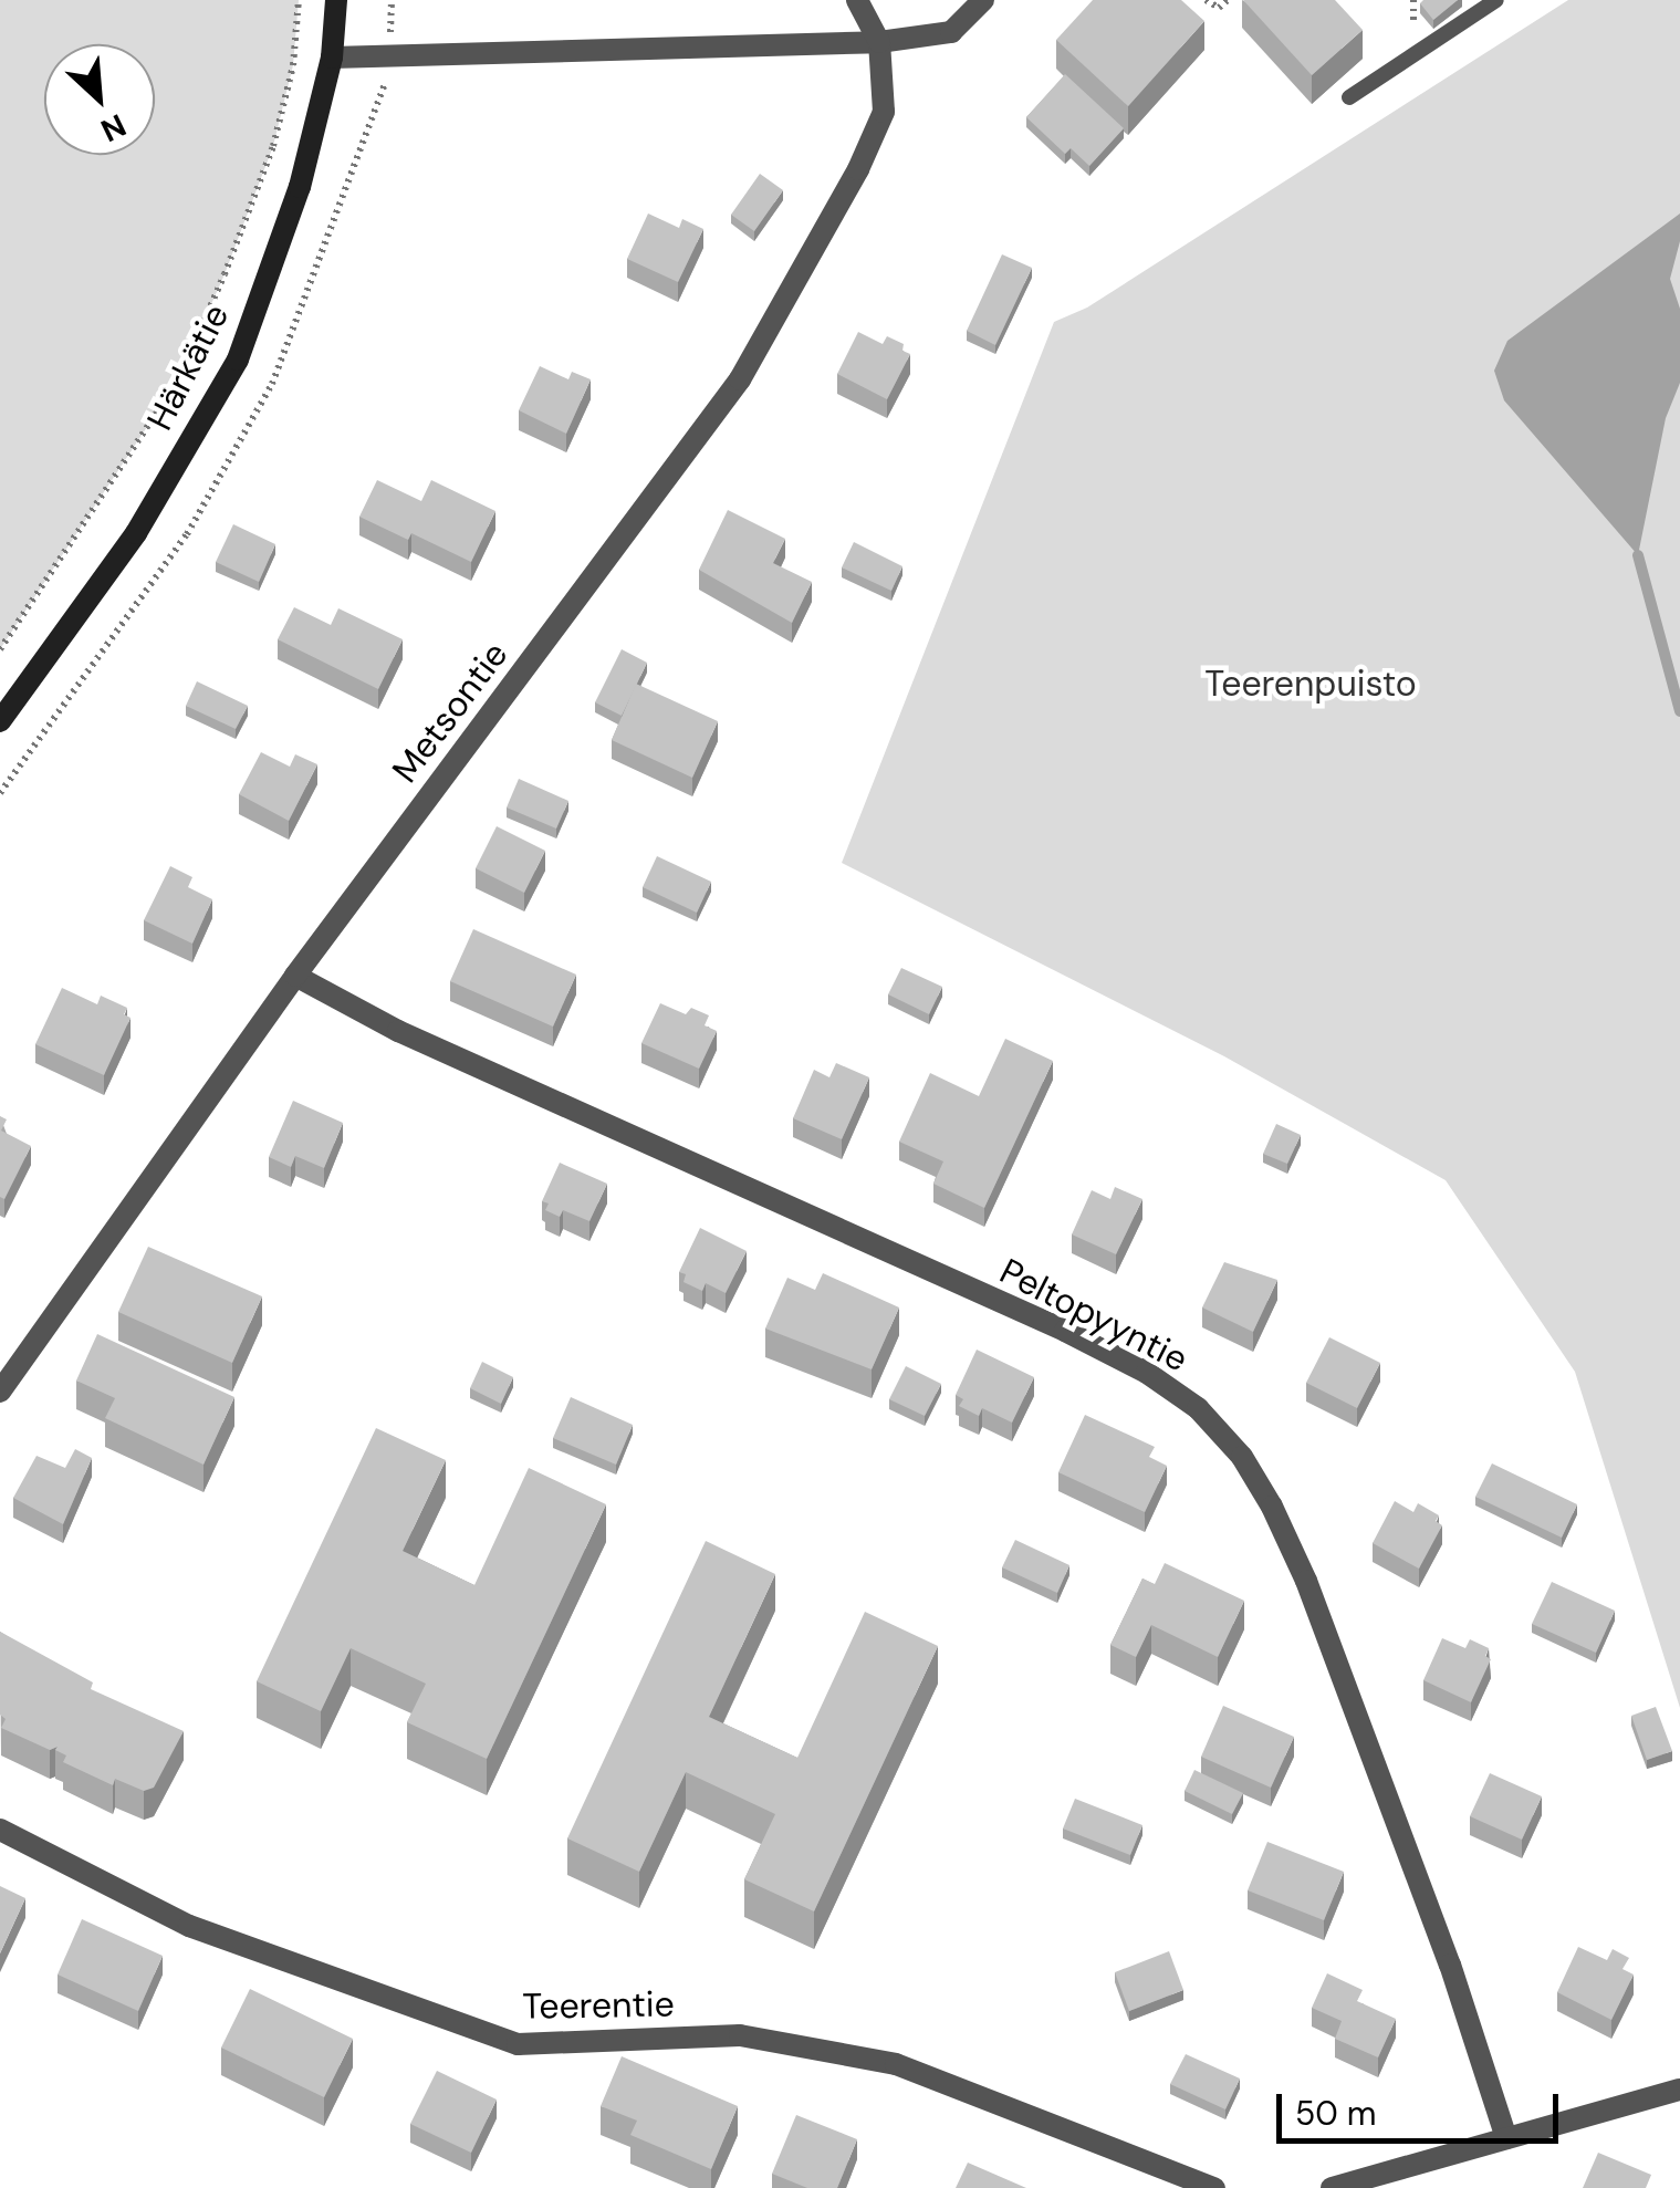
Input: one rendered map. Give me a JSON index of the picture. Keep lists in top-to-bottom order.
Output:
{
  "streets": {
    "main road": ["Härkätie"],
    "street": ["Metsontie", "Peltopyyntie", "Teerentie"]
  },
  "crossings": [
    ["Metsontie", "Peltopyyntie"]
  ],
  "parks": ["Teerenpuisto"],
  "scale_bar": "50 m",
  "north": "bottom right"
}
